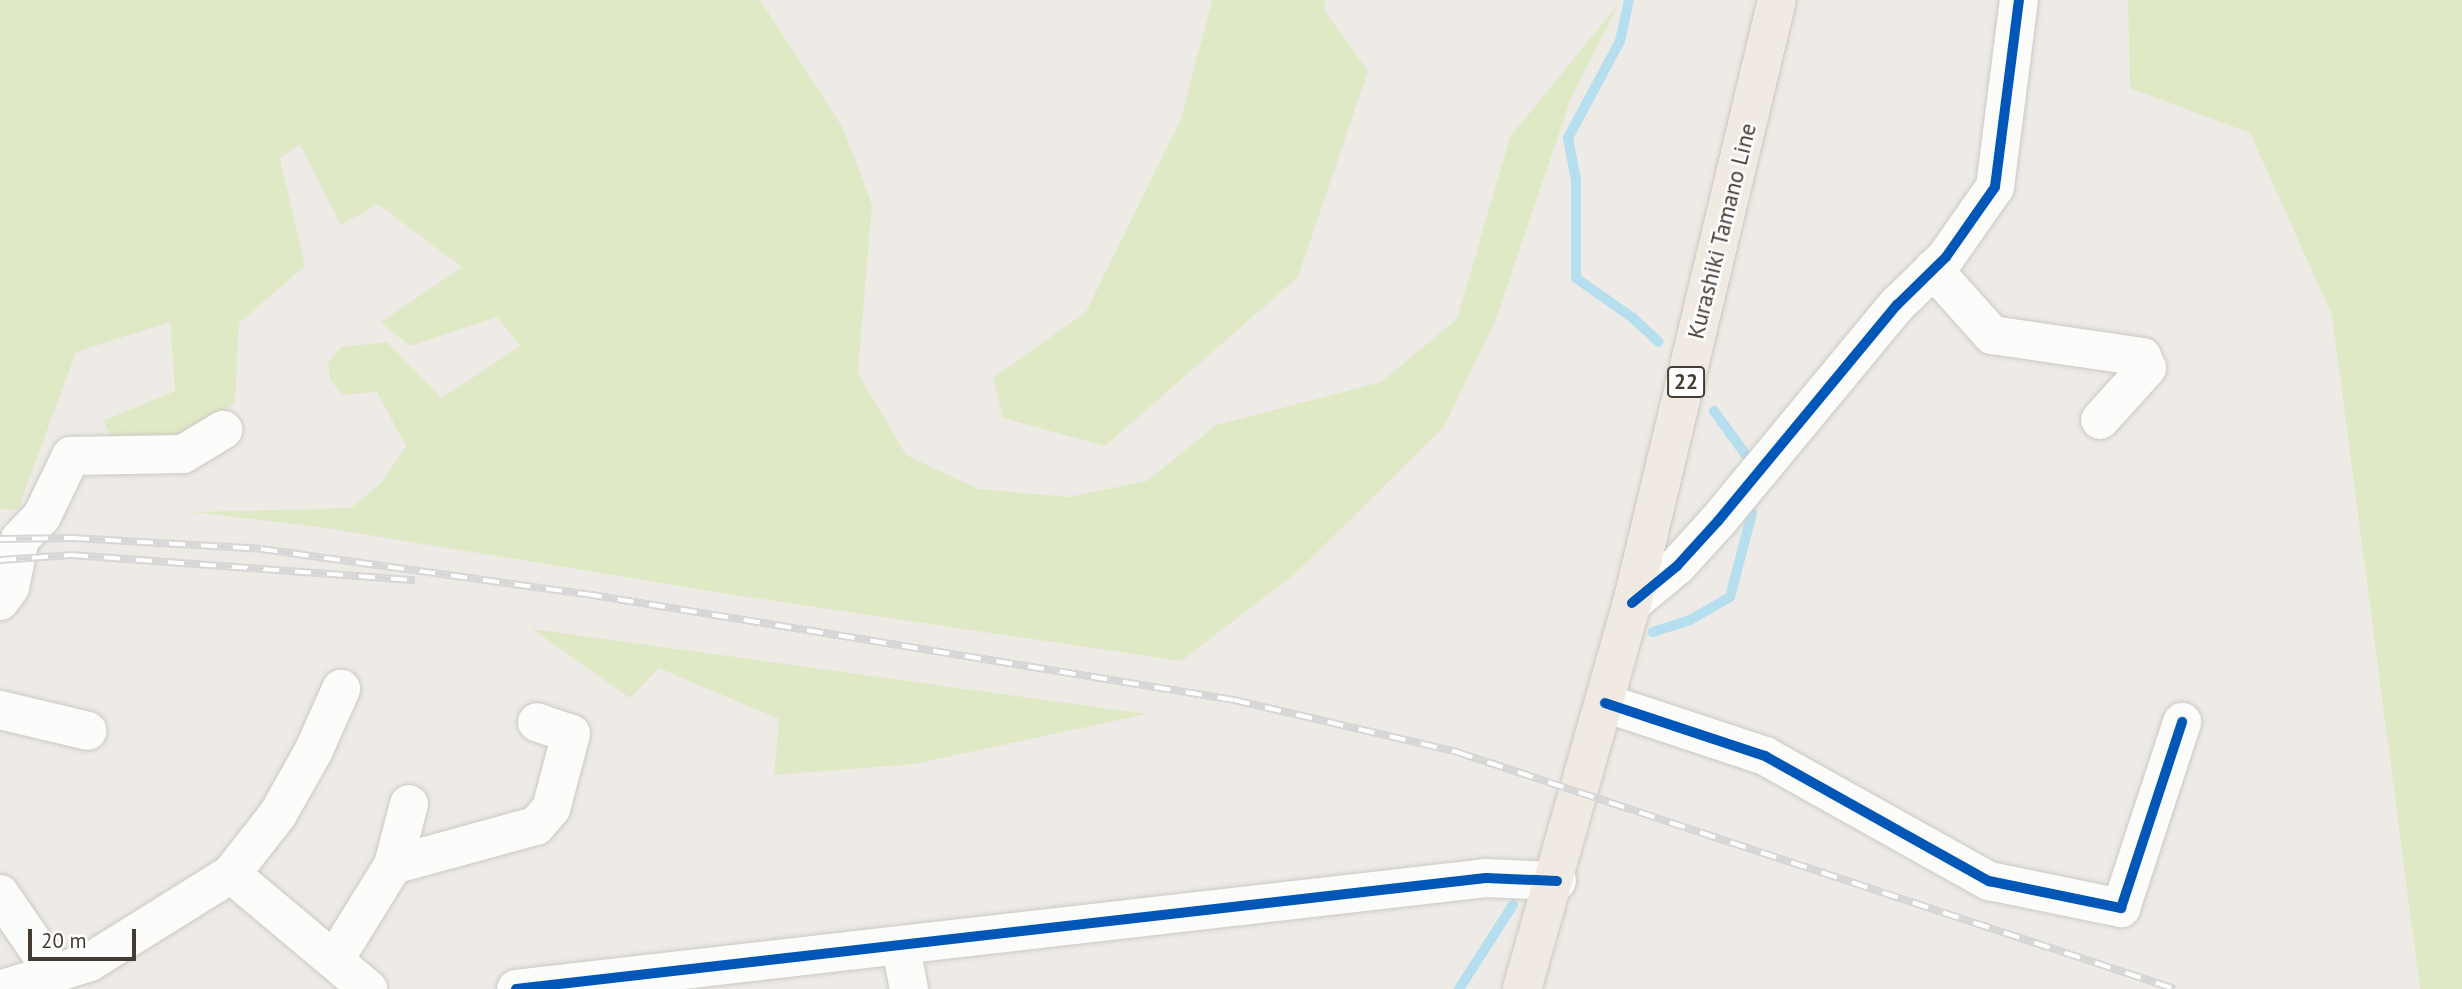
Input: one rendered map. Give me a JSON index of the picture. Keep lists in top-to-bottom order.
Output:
{
  "streets": {
    "main road": ["Kurashiki Tamano Line", "22"]
  },
  "scale_bar": "20 m"
}
